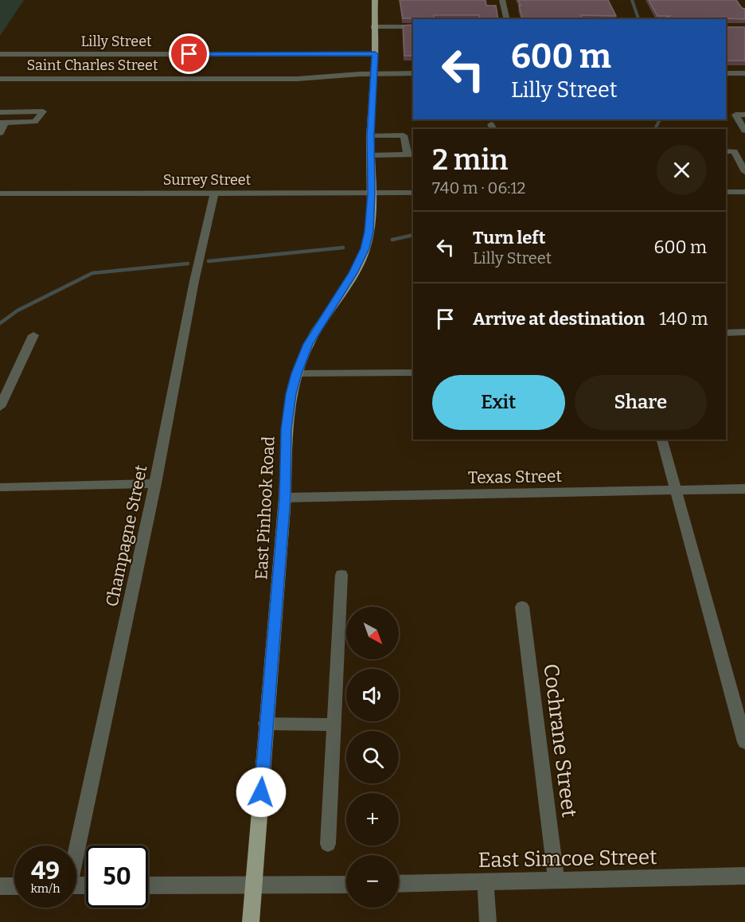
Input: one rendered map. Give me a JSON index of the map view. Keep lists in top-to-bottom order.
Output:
{
  "streets": {
    "main road": ["East Pinhook Road"],
    "street": [
      "Lilly Street",
      "Saint Charles Street",
      "Surrey Street",
      "Texas Street",
      "Champagne Street",
      "Cochrane Street",
      "East Simcoe Street"
    ]
  },
  "crossings": [
    ["Lilly Street", "East Pinhook Road"],
    ["Saint Charles Street", "East Pinhook Road"],
    ["Surrey Street", "East Pinhook Road"],
    ["Surrey Street", "Champagne Street"],
    ["Texas Street", "East Pinhook Road"],
    ["Cochrane Street", "East Simcoe Street"]
  ],
  "north": "bottom right",
  "page": {
    "turn": ["600 m", "Lilly Street"],
    "heading": ["2 min", "740 m · 06:12"],
    "list": [
      {
        "name": "Turn left",
        "note": "Lilly Street",
        "value": "600 m"
      },
      {
        "name": "Arrive at destination",
        "value": "140 m"
      }
    ],
    "buttons": ["Exit", "Share"],
    "map_buttons": ["+", "−"],
    "speed": "49 km/h",
    "limit": "50"
  }
}
